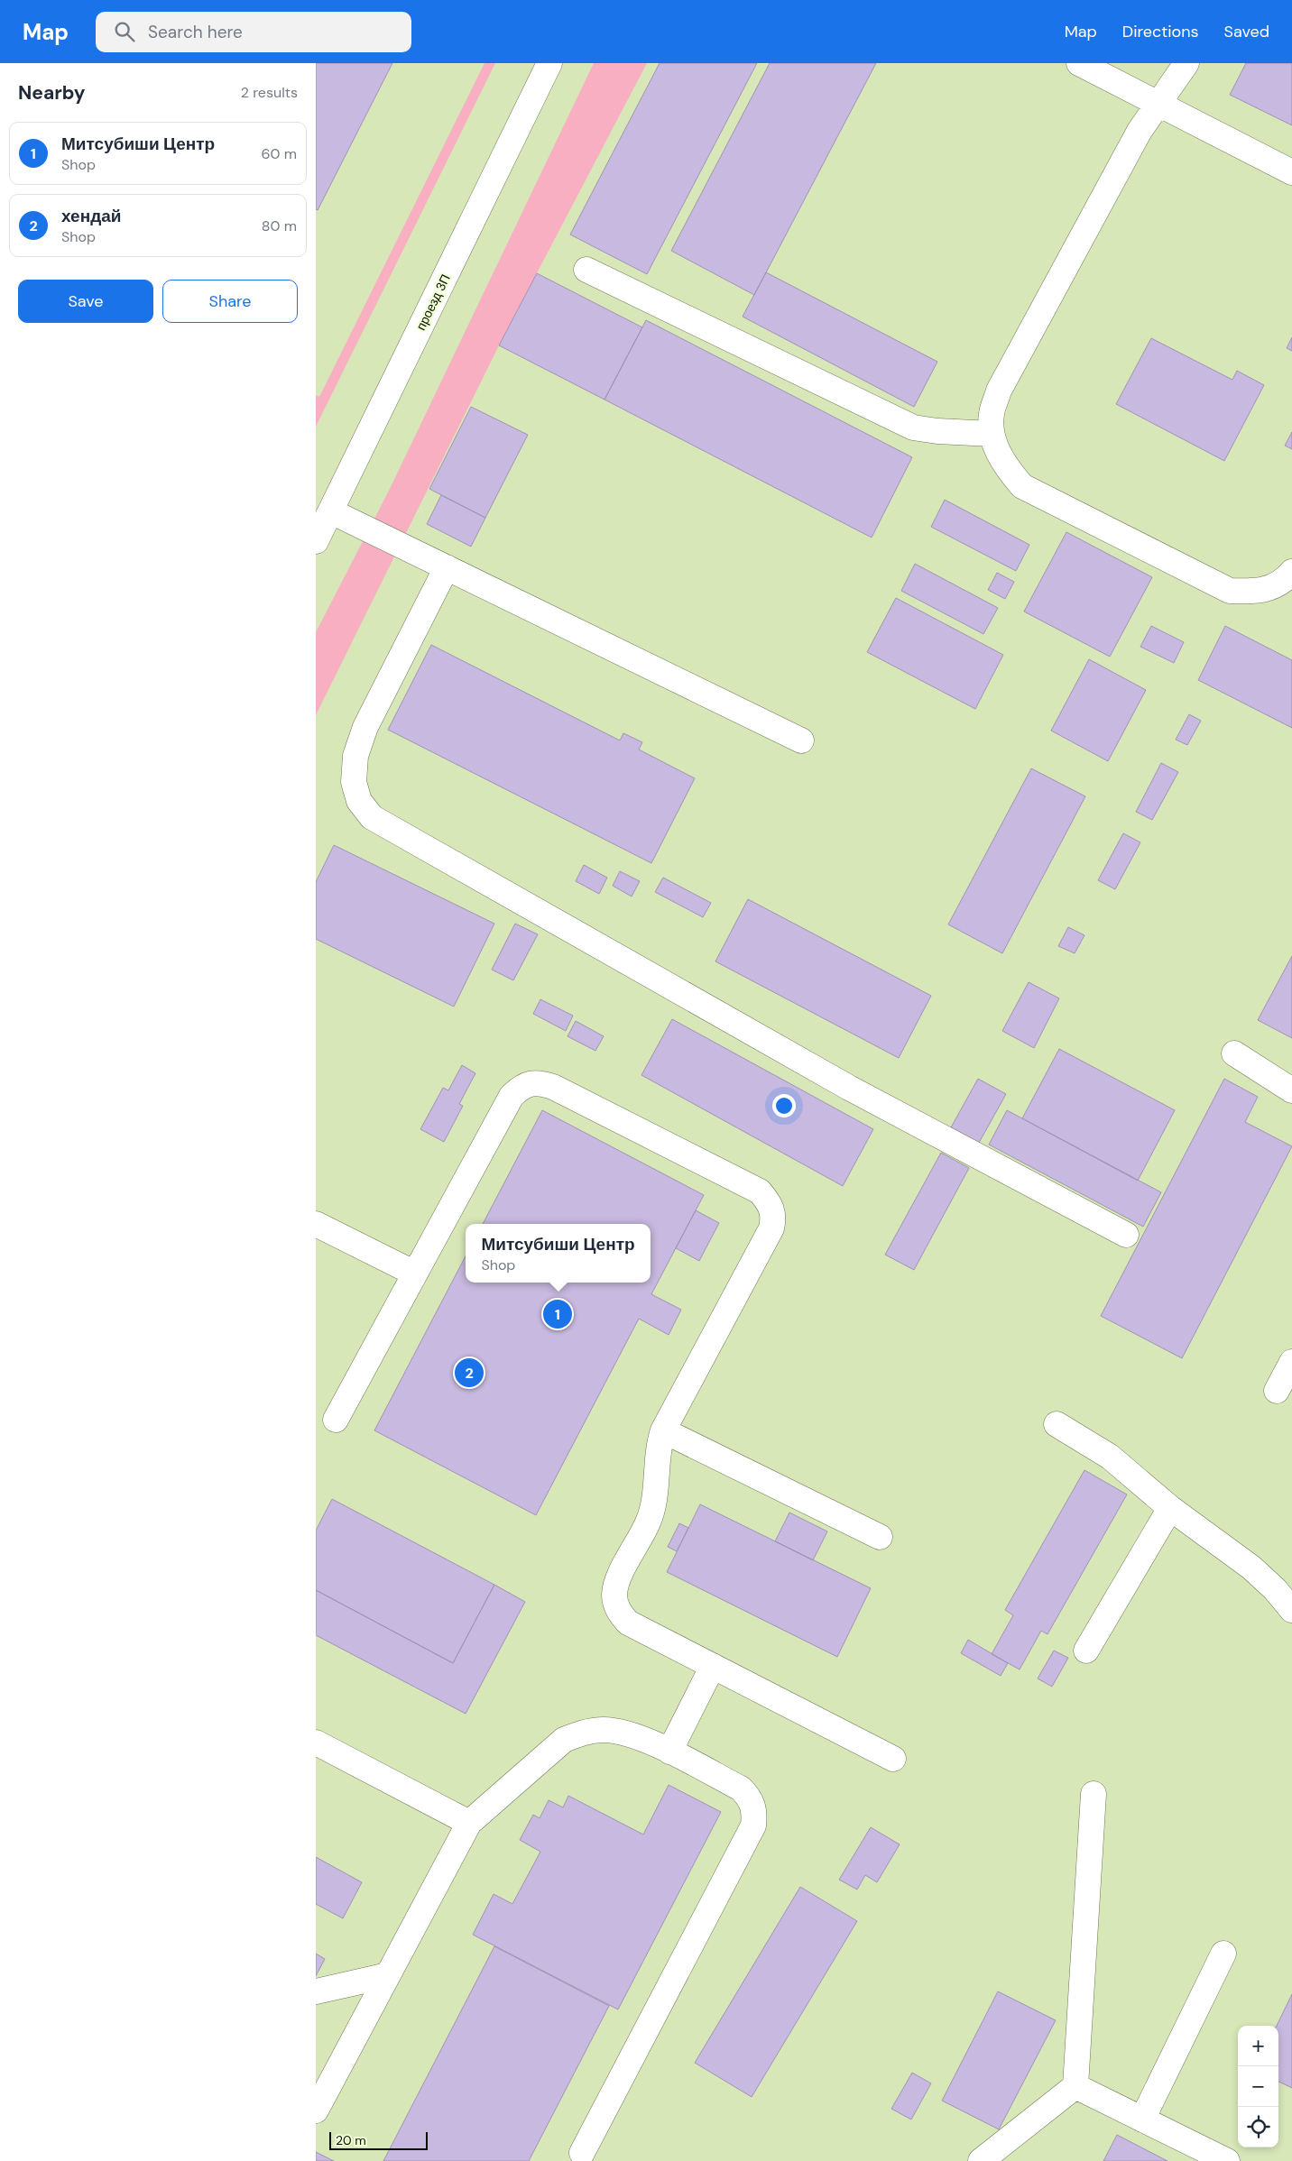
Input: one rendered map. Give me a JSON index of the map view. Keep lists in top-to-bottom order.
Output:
{
  "streets": {
    "street": ["проезд 3П"]
  },
  "scale_bar": "20 m",
  "page": {
    "header": "Map",
    "search": "Search here",
    "nav": ["Map", "Directions", "Saved"],
    "heading": ["Nearby", "2 results"],
    "list": [
      {
        "mark": "1",
        "name": "Митсубиши Центр",
        "note": "Shop",
        "value": "60 m"
      },
      {
        "mark": "2",
        "name": "хендай",
        "note": "Shop",
        "value": "80 m"
      }
    ],
    "buttons": ["Save", "Share"],
    "popup": ["Митсубиши Центр", "Shop"],
    "pins": ["1", "2"],
    "map_buttons": ["+", "−"],
    "scale": "20 m"
  }
}
